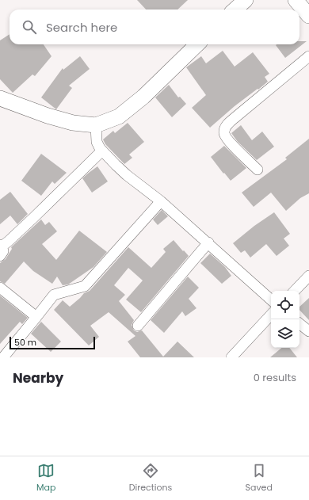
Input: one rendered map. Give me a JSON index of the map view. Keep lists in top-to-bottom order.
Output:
{
  "scale_bar": "50 m",
  "page": {
    "search": "Search here",
    "scale": "50 m",
    "heading": ["Nearby", "0 results"],
    "nav": ["Map", "Directions", "Saved"]
  }
}
